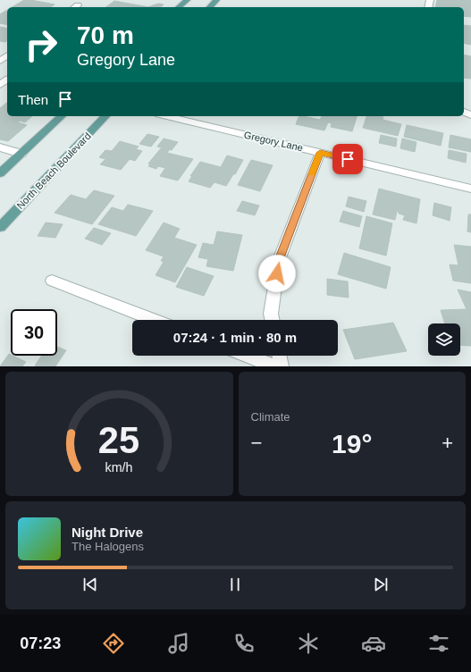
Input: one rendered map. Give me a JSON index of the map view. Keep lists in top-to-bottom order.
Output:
{
  "streets": {
    "main road": ["North Beach Boulevard"],
    "street": ["Gregory Lane"]
  },
  "page": {
    "turn": ["70 m", "Gregory Lane"],
    "then": "Then",
    "limit": "30",
    "trip": "07:24 · 1 min · 80 m",
    "tile": "Climate",
    "heat": ["−", "19°", "+"],
    "song": ["Night Drive", "The Halogens"],
    "tabs": "07:23",
    "gauge": ["25", "km/h"]
  }
}
